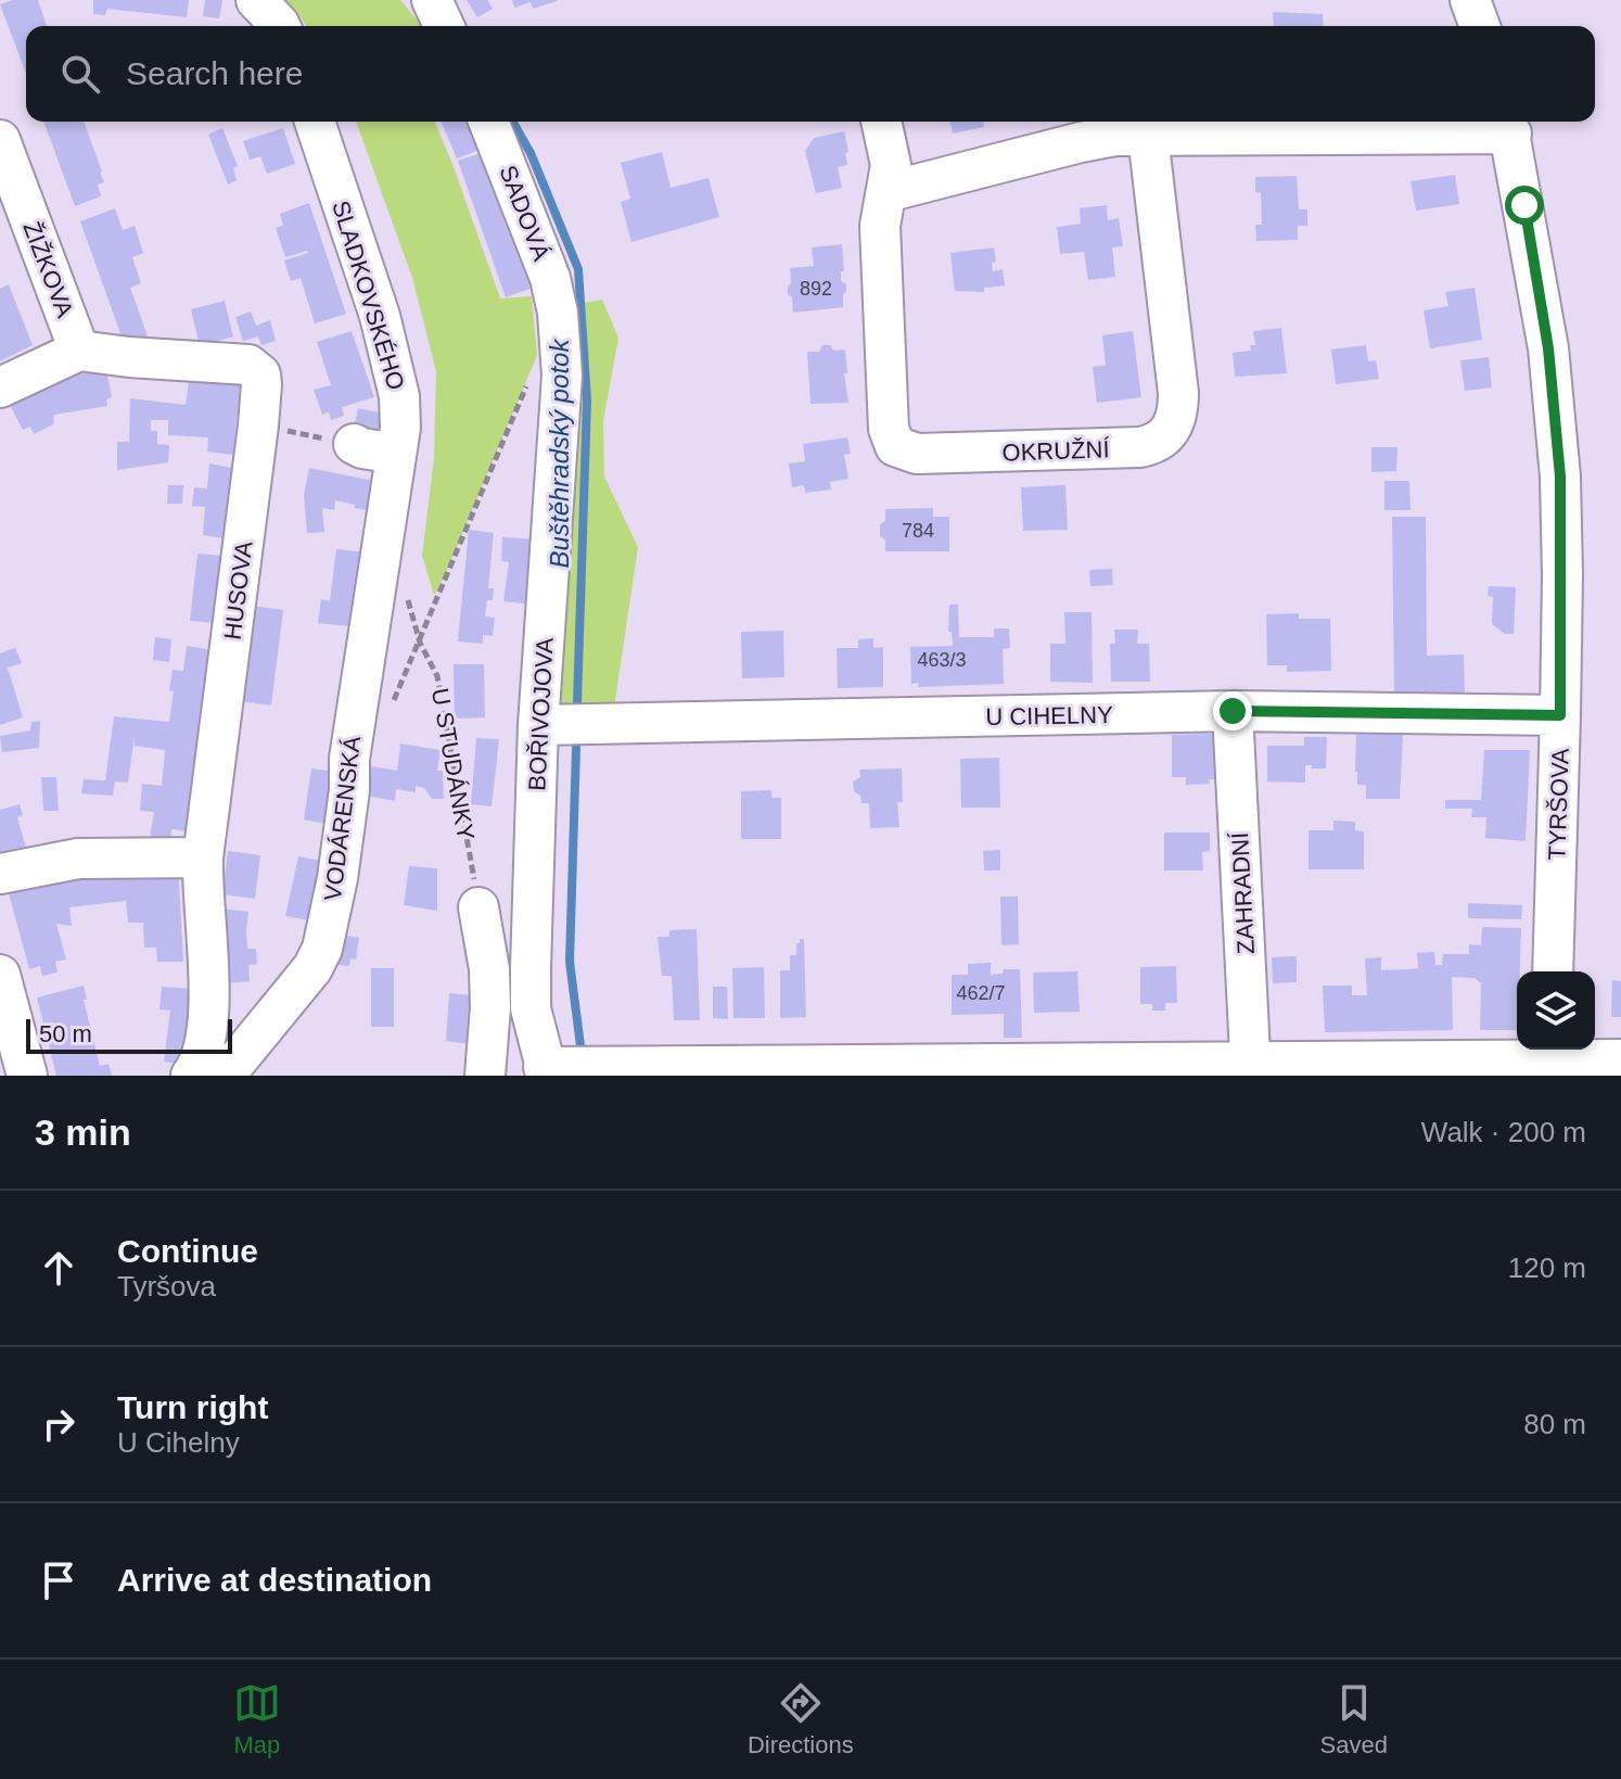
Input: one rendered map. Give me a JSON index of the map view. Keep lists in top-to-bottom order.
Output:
{
  "streets": {
    "street": [
      "SADOVÁ",
      "ŽIŽKOVA",
      "SLADKOVSKÉHO",
      "OKRUŽNÍ",
      "HUSOVA",
      "BOŘIVOJOVA",
      "U CIHELNY",
      "TYRŠOVA",
      "VODÁRENSKÁ",
      "ZAHRADNÍ"
    ],
    "path": ["U STUDÁNKY"]
  },
  "crossings": [
    ["SADOVÁ", "BOŘIVOJOVA"],
    ["ŽIŽKOVA", "HUSOVA"],
    ["SLADKOVSKÉHO", "VODÁRENSKÁ"],
    ["BOŘIVOJOVA", "U CIHELNY"],
    ["U CIHELNY", "TYRŠOVA"],
    ["U CIHELNY", "ZAHRADNÍ"]
  ],
  "water": ["Buštěhradský potok"],
  "house_numbers": [
    "892",
    "784",
    "463/3",
    "462/7"
  ],
  "scale_bar": "50 m",
  "page": {
    "search": "Search here",
    "scale": "50 m",
    "heading": ["3 min", "Walk · 200 m"],
    "list": [
      ["Continue", "Tyršova", "120 m"],
      ["Turn right", "U Cihelny", "80 m"],
      "Arrive at destination"
    ],
    "nav": ["Map", "Directions", "Saved"]
  }
}
